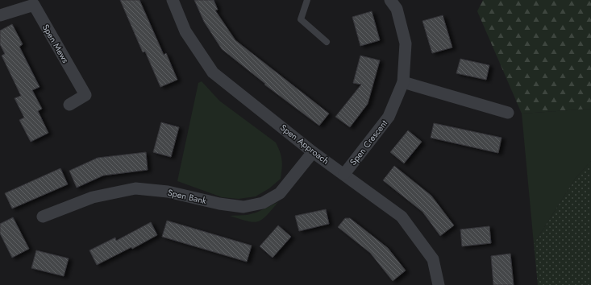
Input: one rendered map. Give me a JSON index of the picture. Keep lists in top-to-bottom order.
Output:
{
  "streets": {
    "street": [
      "Spen Mews",
      "Spen Crescent",
      "Spen Approach",
      "Spen Bank"
    ]
  },
  "crossings": [
    ["Spen Crescent", "Spen Approach"],
    ["Spen Approach", "Spen Bank"]
  ]
}
